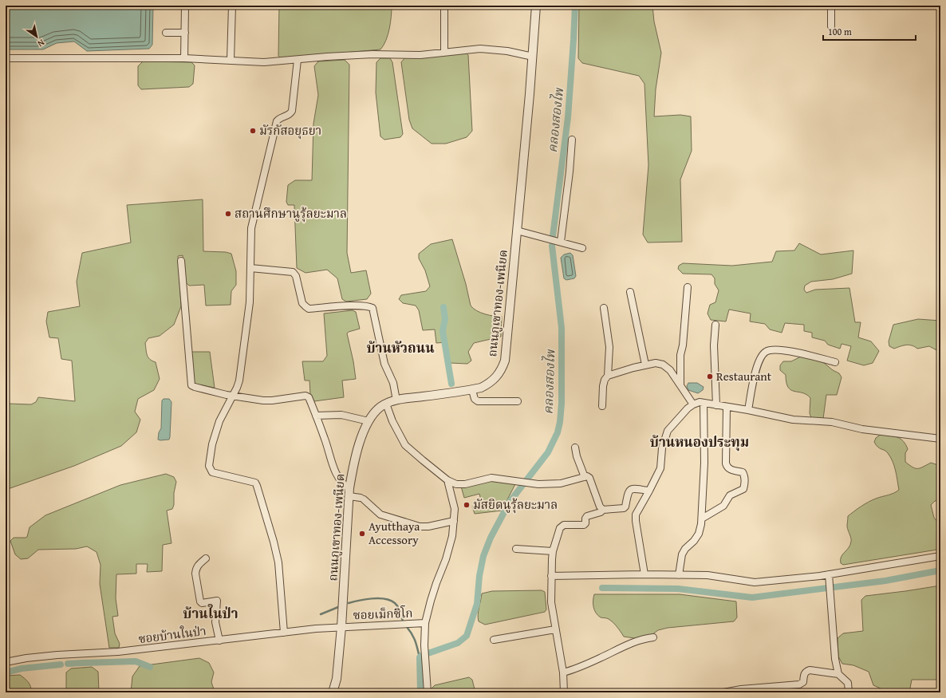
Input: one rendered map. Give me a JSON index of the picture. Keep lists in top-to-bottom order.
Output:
{
  "streets": {
    "street": ["ถนนภูเขาทอง-เพนียด", "ซอยเม็กซิโก", "ซอยบ้านในป่า"]
  },
  "crossings": [
    ["ถนนภูเขาทอง-เพนียด", "ซอยเม็กซิโก"],
    ["ถนนภูเขาทอง-เพนียด", "ซอยบ้านในป่า"],
    ["ซอยเม็กซิโก", "ซอยบ้านในป่า"]
  ],
  "districts": ["บ้านหัวถนน", "บ้านหนองประทุม", "บ้านในป่า"],
  "water": ["คลองสองไพ"],
  "places": [
    "มัรกัสอยุธยา",
    "สถานศึกษานูรุ้ลยะมาล",
    "Restaurant",
    "มัสยิดนูรุ้ลยะมาล",
    "Ayutthaya Accessory"
  ],
  "scale_bar": "100 m",
  "north": "bottom right"
}
